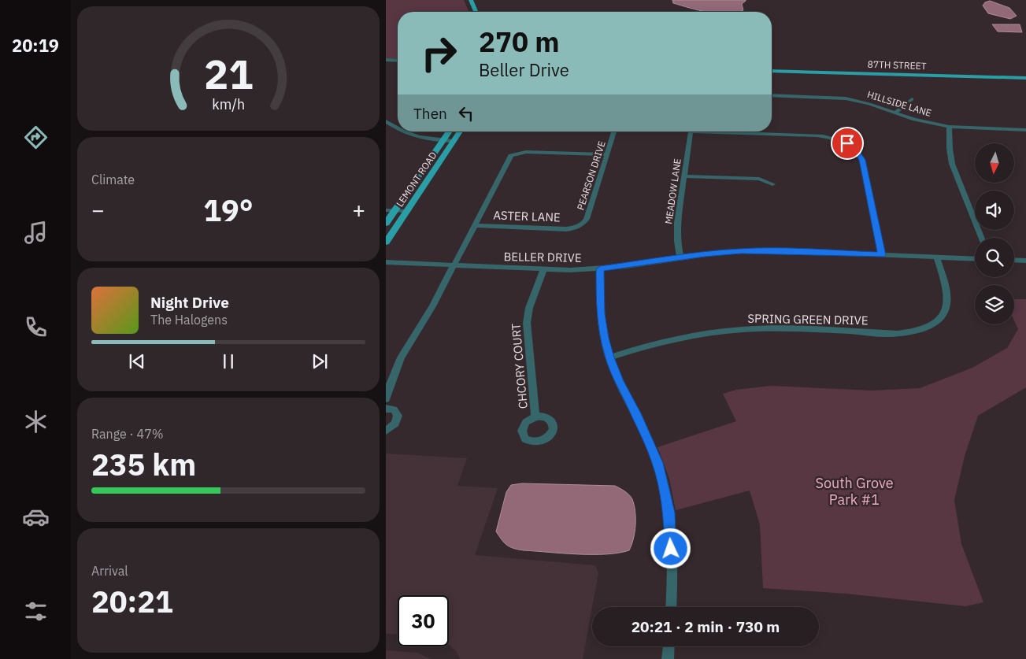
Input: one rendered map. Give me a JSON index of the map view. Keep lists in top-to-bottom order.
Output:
{
  "streets": {
    "main road": ["87TH STREET", "LEMONT ROAD"],
    "street": [
      "HILLSIDE LANE",
      "PEARSON DRIVE",
      "MEADOW LANE",
      "ASTER LANE",
      "BELLER DRIVE",
      "SPRING GREEN DRIVE",
      "CHCORY COURT"
    ]
  },
  "crossings": [
    ["PEARSON DRIVE", "ASTER LANE"],
    ["MEADOW LANE", "BELLER DRIVE"],
    ["BELLER DRIVE", "SPRING GREEN DRIVE"],
    ["BELLER DRIVE", "CHCORY COURT"]
  ],
  "parks": ["South Grove Park #1"],
  "north": "bottom",
  "page": {
    "tabs": "20:19",
    "turn": ["270 m", "Beller Drive"],
    "then": "Then",
    "tile": [
      "Climate",
      ["Range · 47%", "235 km"],
      ["Arrival", "20:21"]
    ],
    "heat": ["−", "19°", "+"],
    "song": ["Night Drive", "The Halogens"],
    "limit": "30",
    "trip": "20:21 · 2 min · 730 m",
    "gauge": ["21", "km/h"]
  }
}
